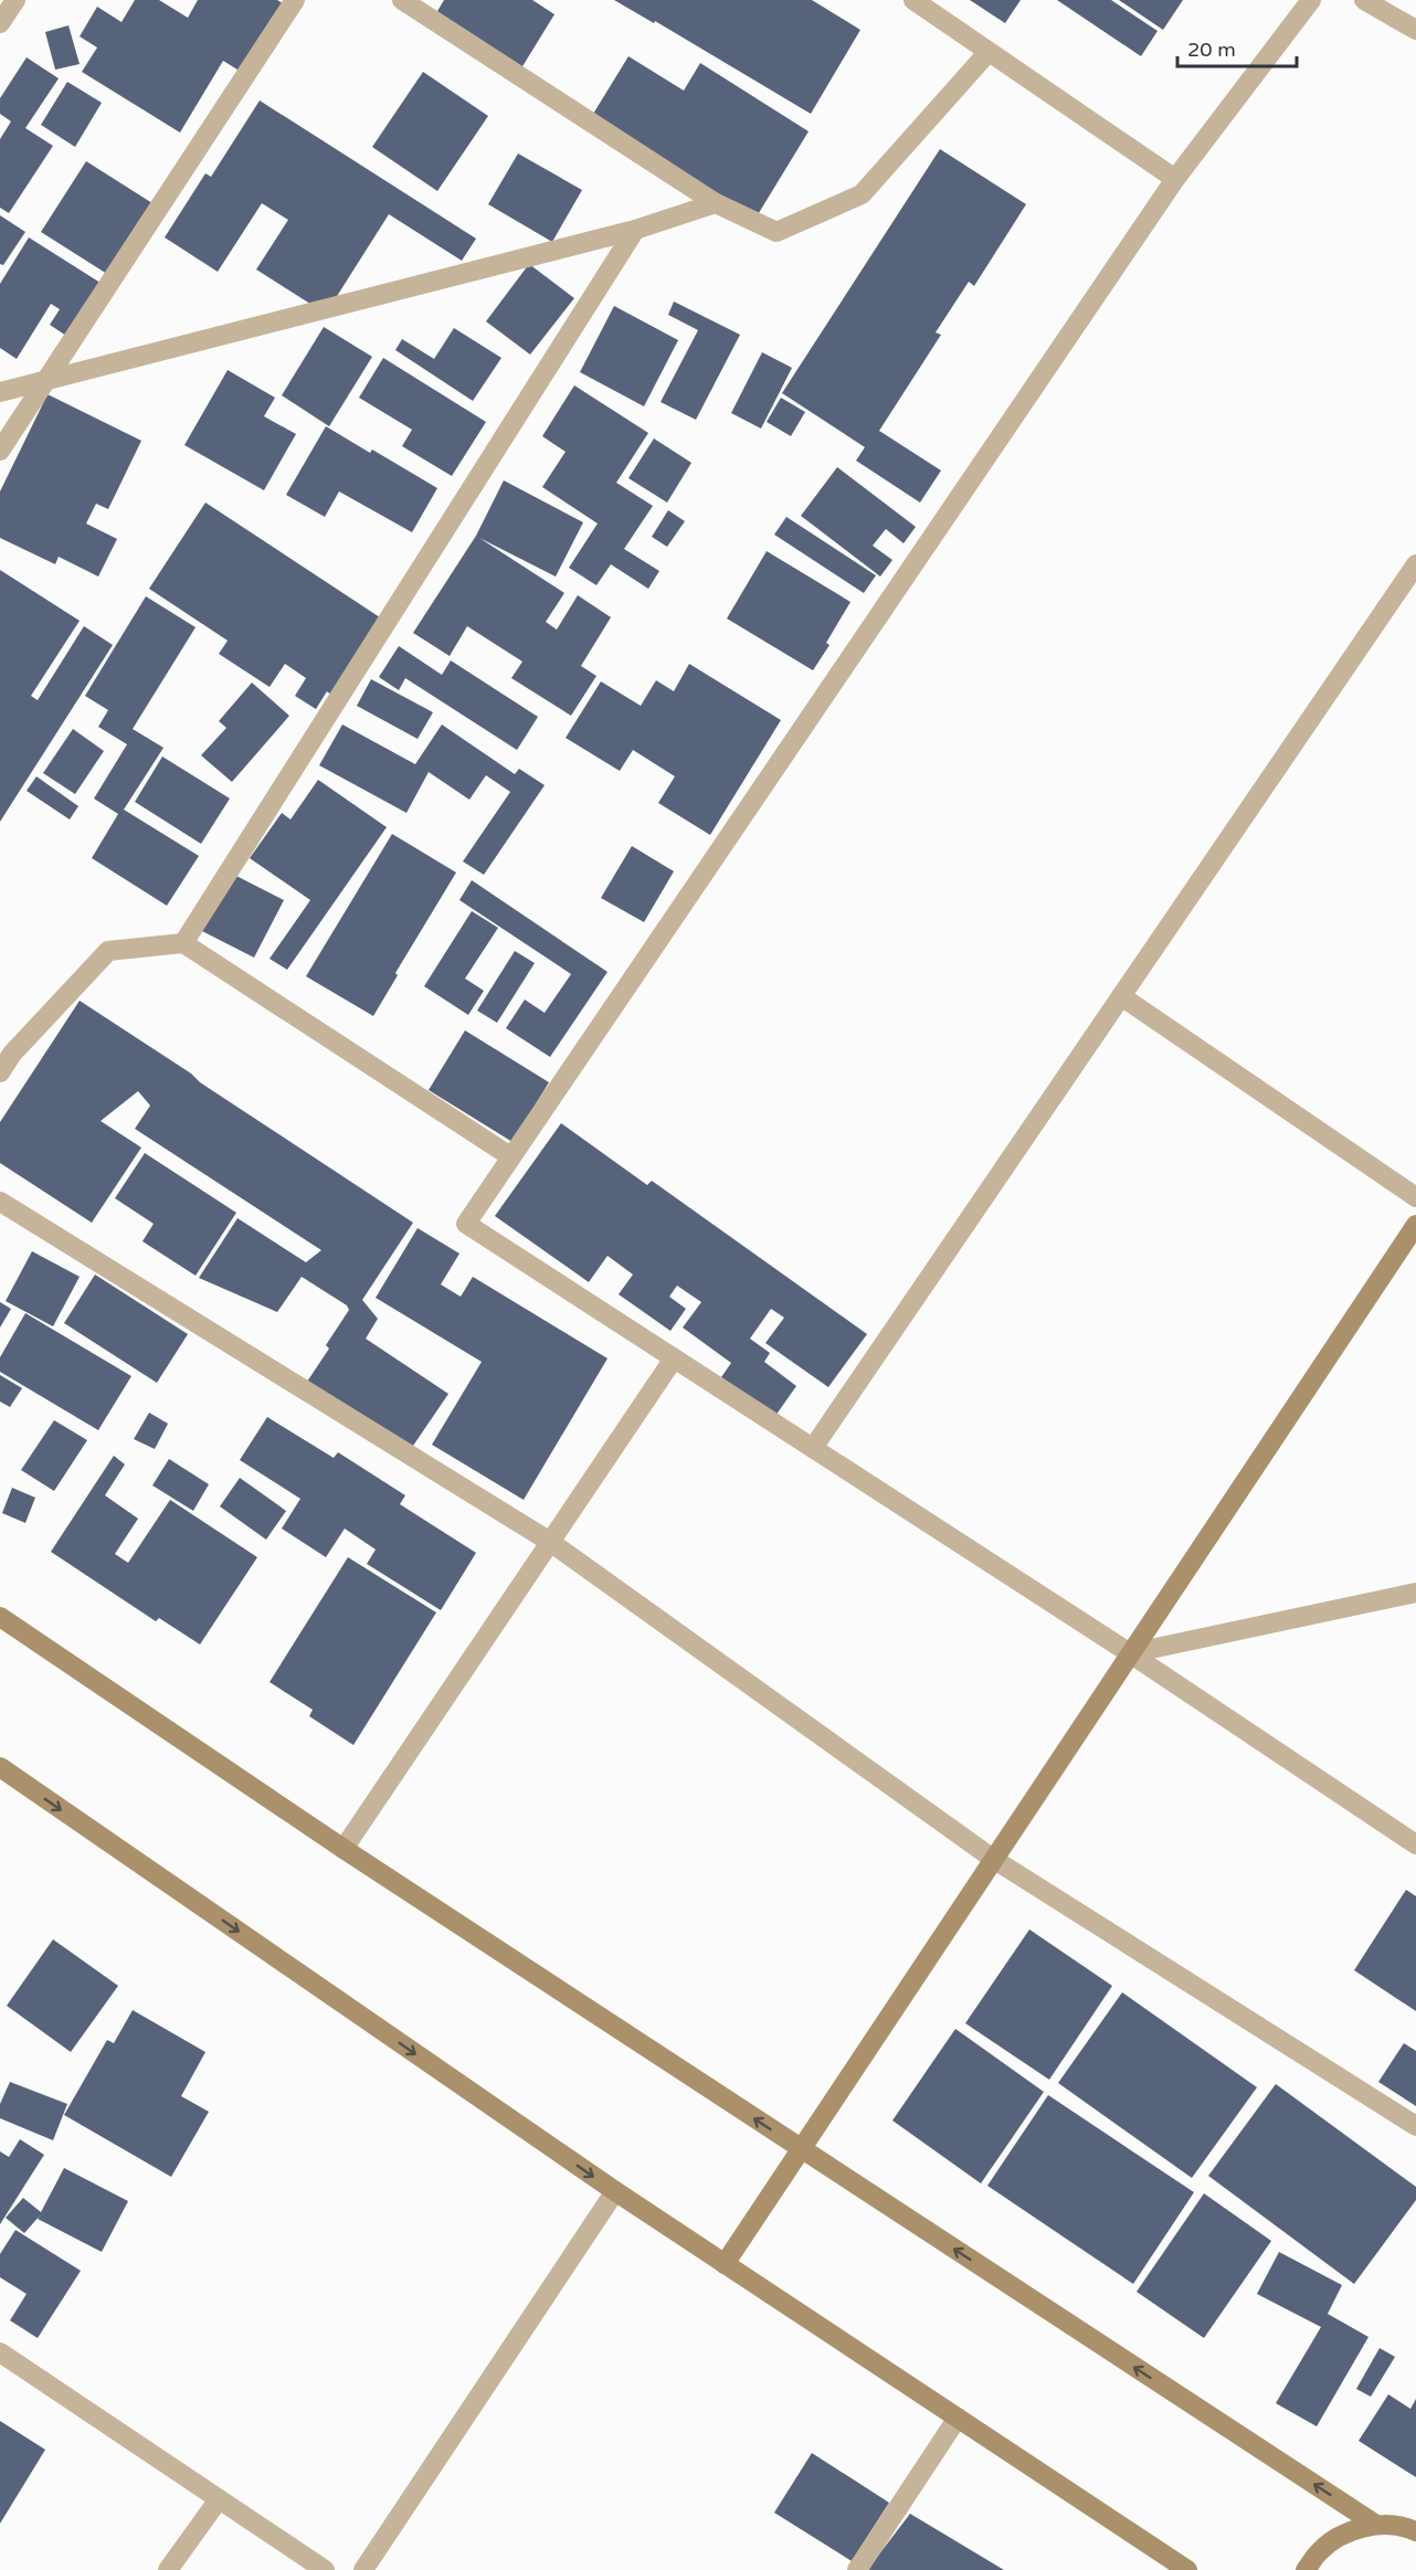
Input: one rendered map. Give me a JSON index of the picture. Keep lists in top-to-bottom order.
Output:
{
  "scale_bar": "20 m"
}
